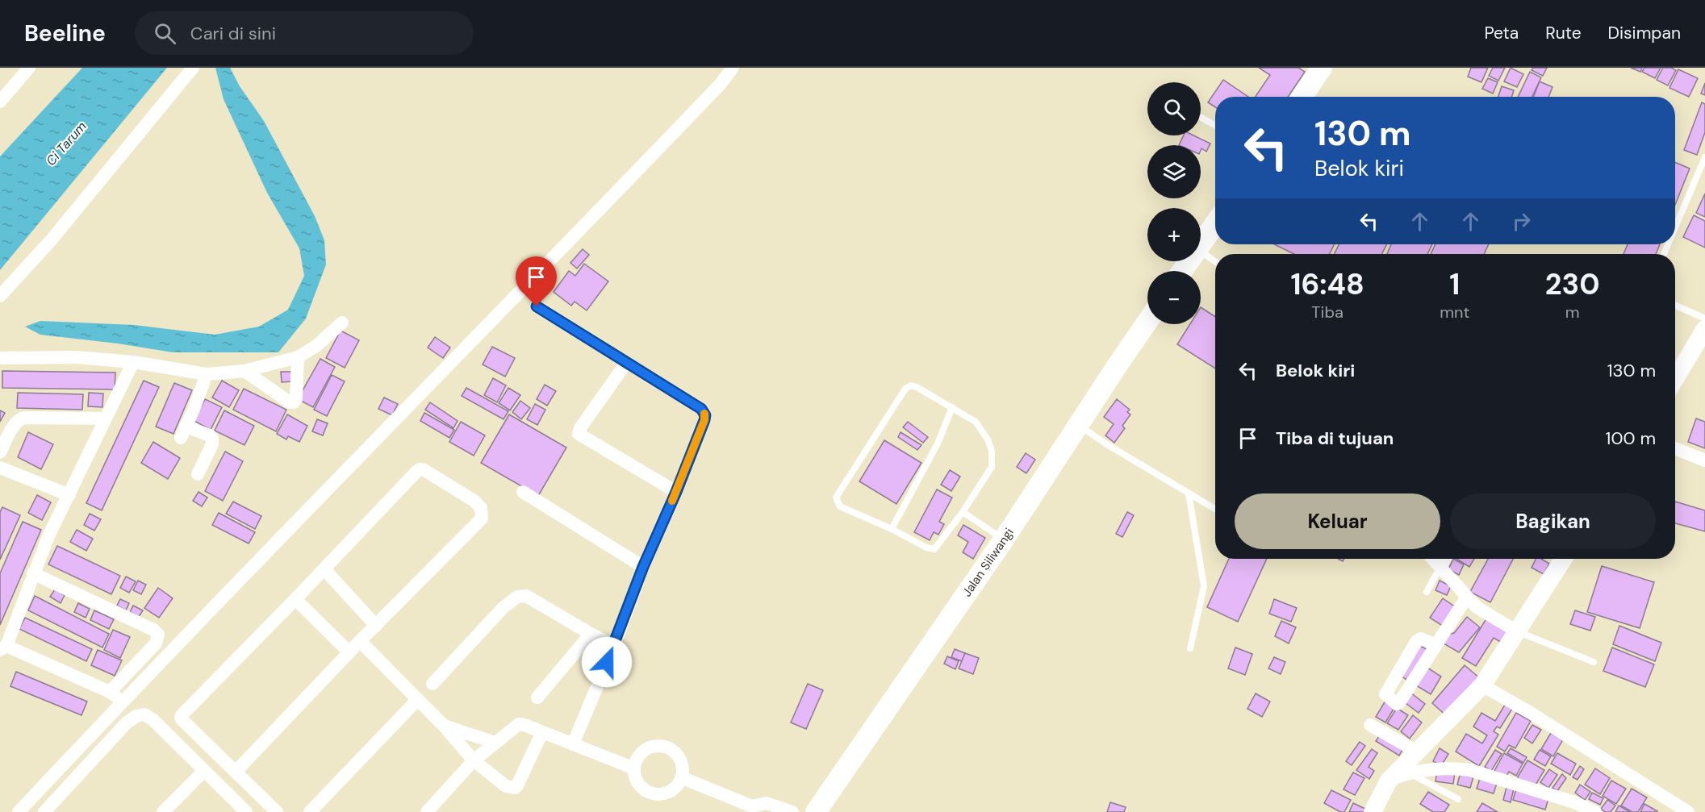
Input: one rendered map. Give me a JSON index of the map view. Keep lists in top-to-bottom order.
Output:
{
  "streets": {
    "main road": ["Jalan Siliwangi"]
  },
  "water": ["Ci Tarum"],
  "page": {
    "header": "Beeline",
    "search": "Cari di sini",
    "nav": ["Peta", "Rute", "Disimpan"],
    "map_buttons": ["+", "−"],
    "turn": ["130 m", "Belok kiri"],
    "eta": [
      "16:48",
      "Tiba",
      "1",
      "mnt",
      "230",
      "m"
    ],
    "list": [
      {
        "name": "Belok kiri",
        "value": "130 m"
      },
      {
        "name": "Tiba di tujuan",
        "value": "100 m"
      }
    ],
    "buttons": ["Keluar", "Bagikan"]
  }
}
